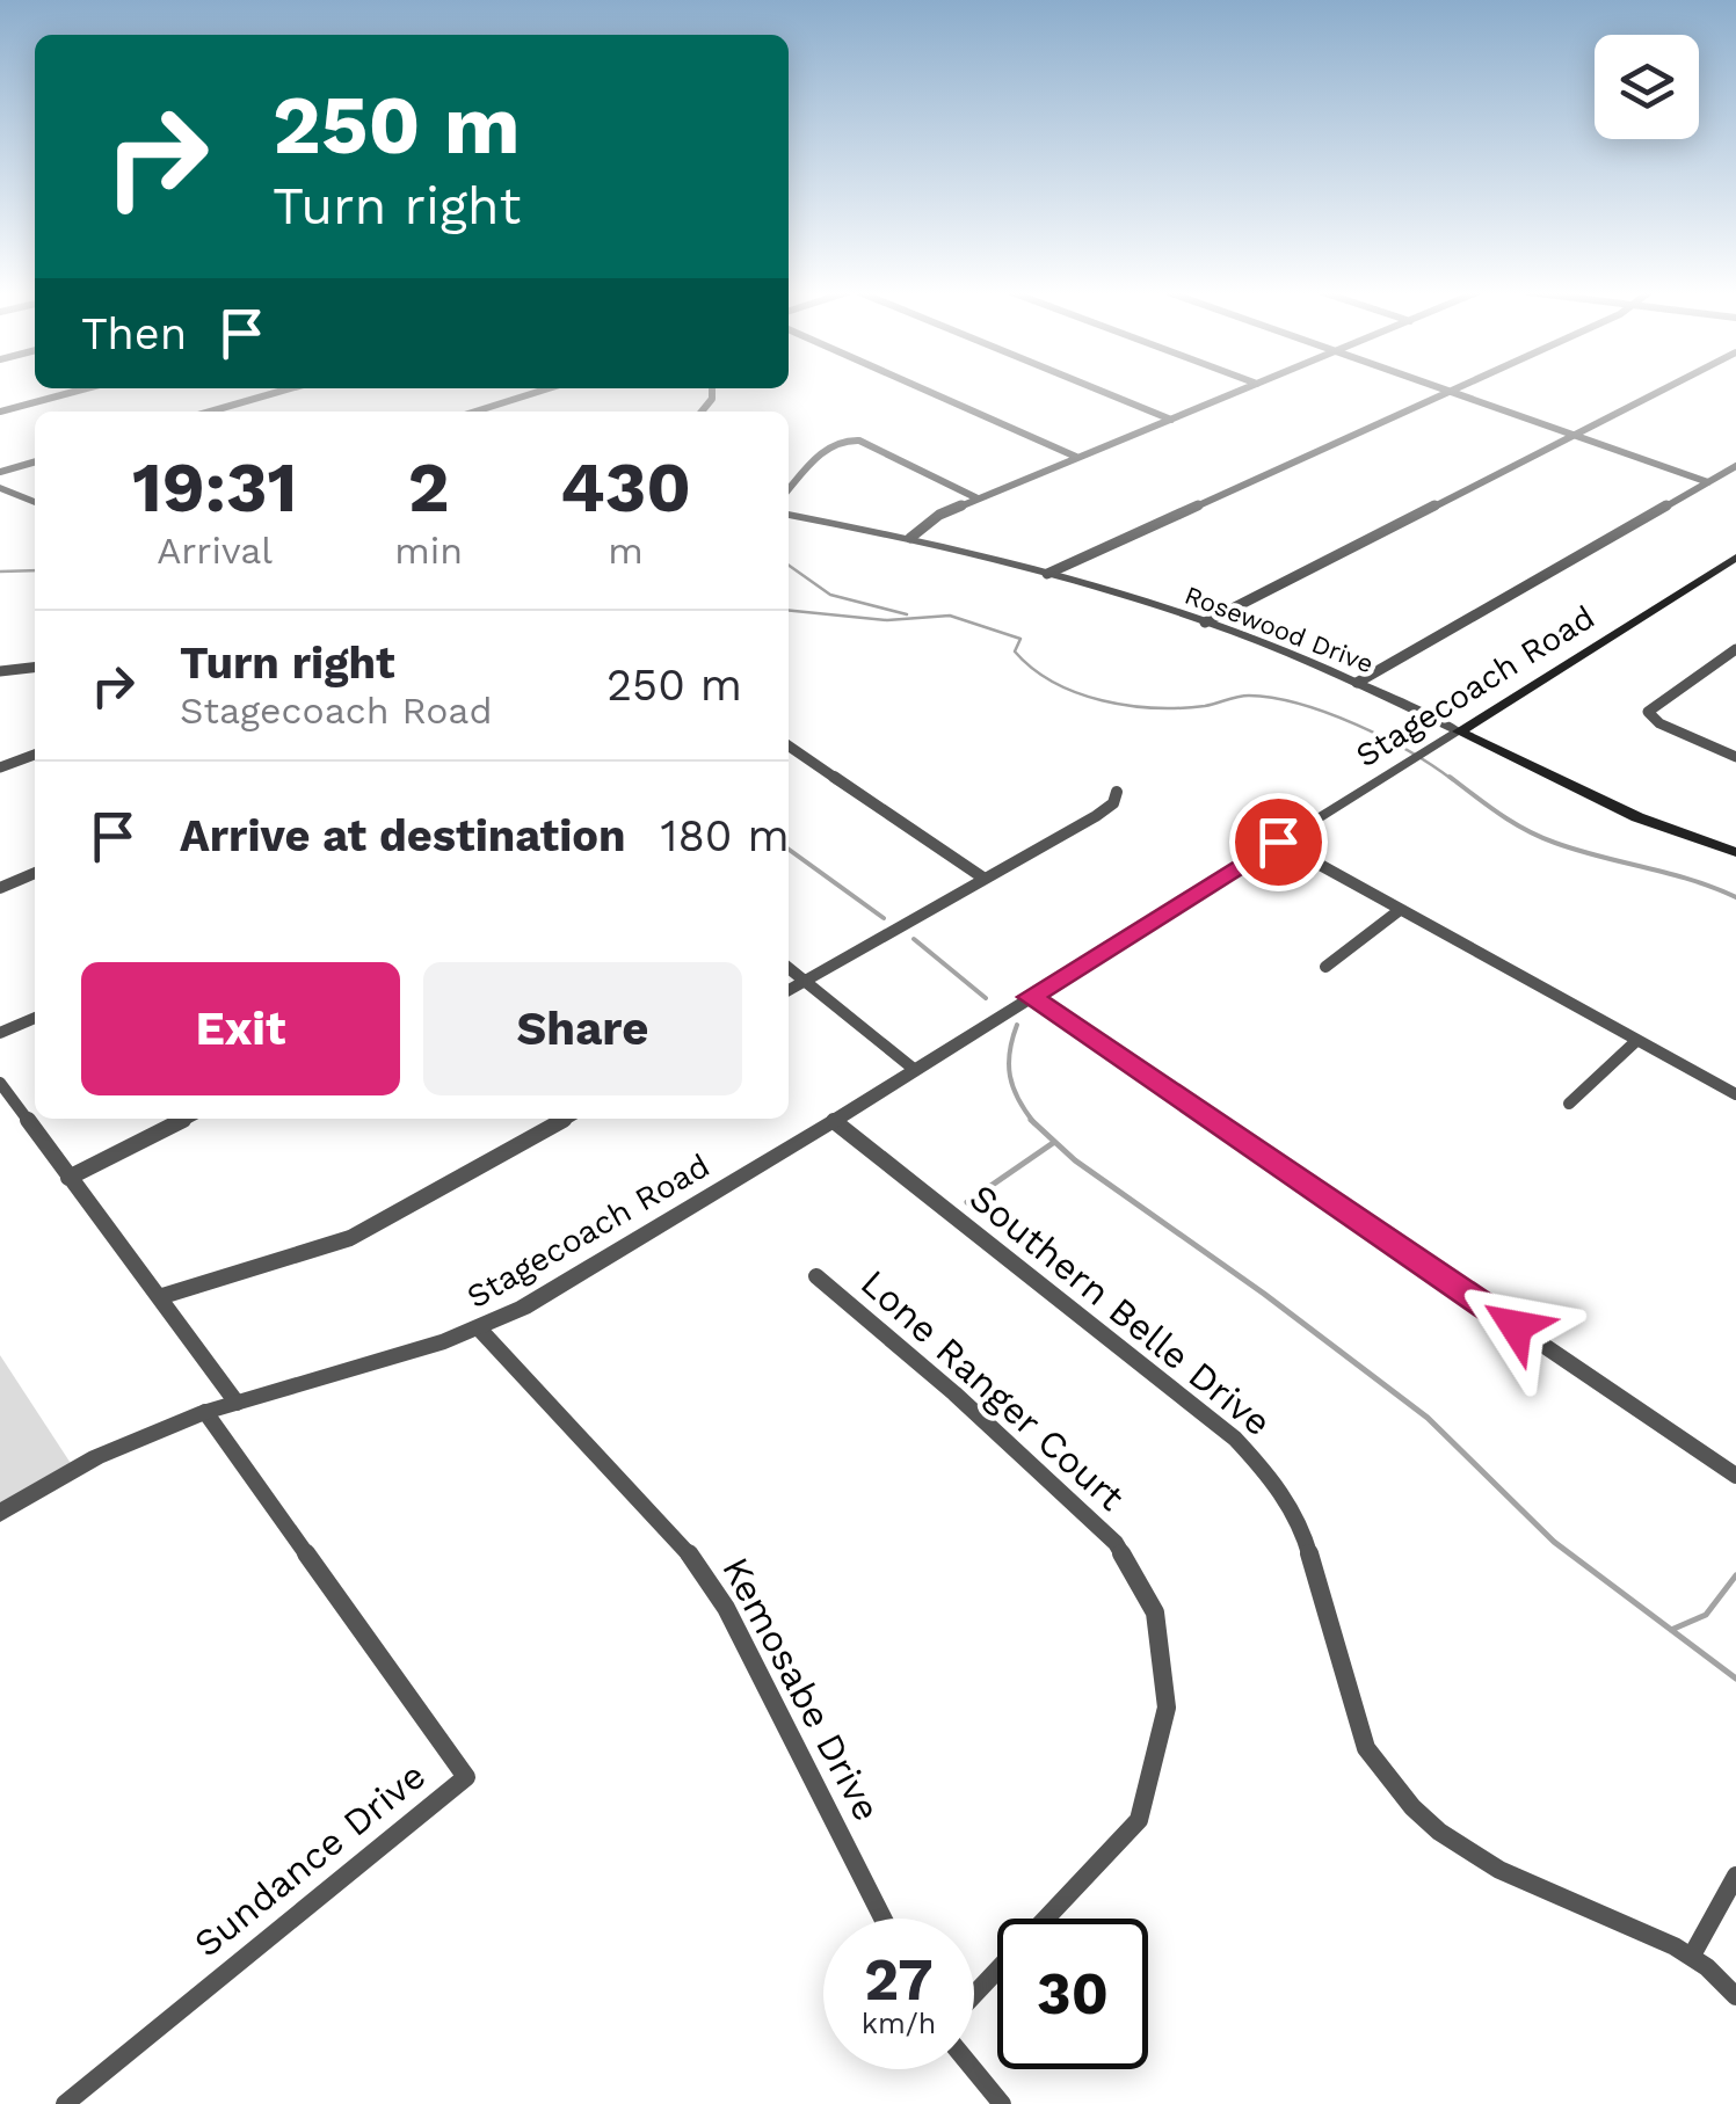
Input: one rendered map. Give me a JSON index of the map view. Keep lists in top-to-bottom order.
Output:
{
  "streets": {
    "main road": ["Rosewood Drive", "Stagecoach Road"],
    "street": [
      "Southern Belle Drive",
      "Lone Ranger Court",
      "Kemosabe Drive",
      "Sundance Drive"
    ]
  },
  "crossings": [
    ["Rosewood Drive", "Stagecoach Road"],
    ["Stagecoach Road", "Southern Belle Drive"],
    ["Stagecoach Road", "Kemosabe Drive"],
    ["Stagecoach Road", "Sundance Drive"]
  ],
  "page": {
    "turn": ["250 m", "Turn right"],
    "then": "Then",
    "eta": [
      "19:31",
      "Arrival",
      "2",
      "min",
      "430",
      "m"
    ],
    "list": [
      {
        "name": "Turn right",
        "note": "Stagecoach Road",
        "value": "250 m"
      },
      {
        "name": "Arrive at destination",
        "value": "180 m"
      }
    ],
    "buttons": ["Exit", "Share"],
    "speed": "27 km/h",
    "limit": "30"
  }
}
